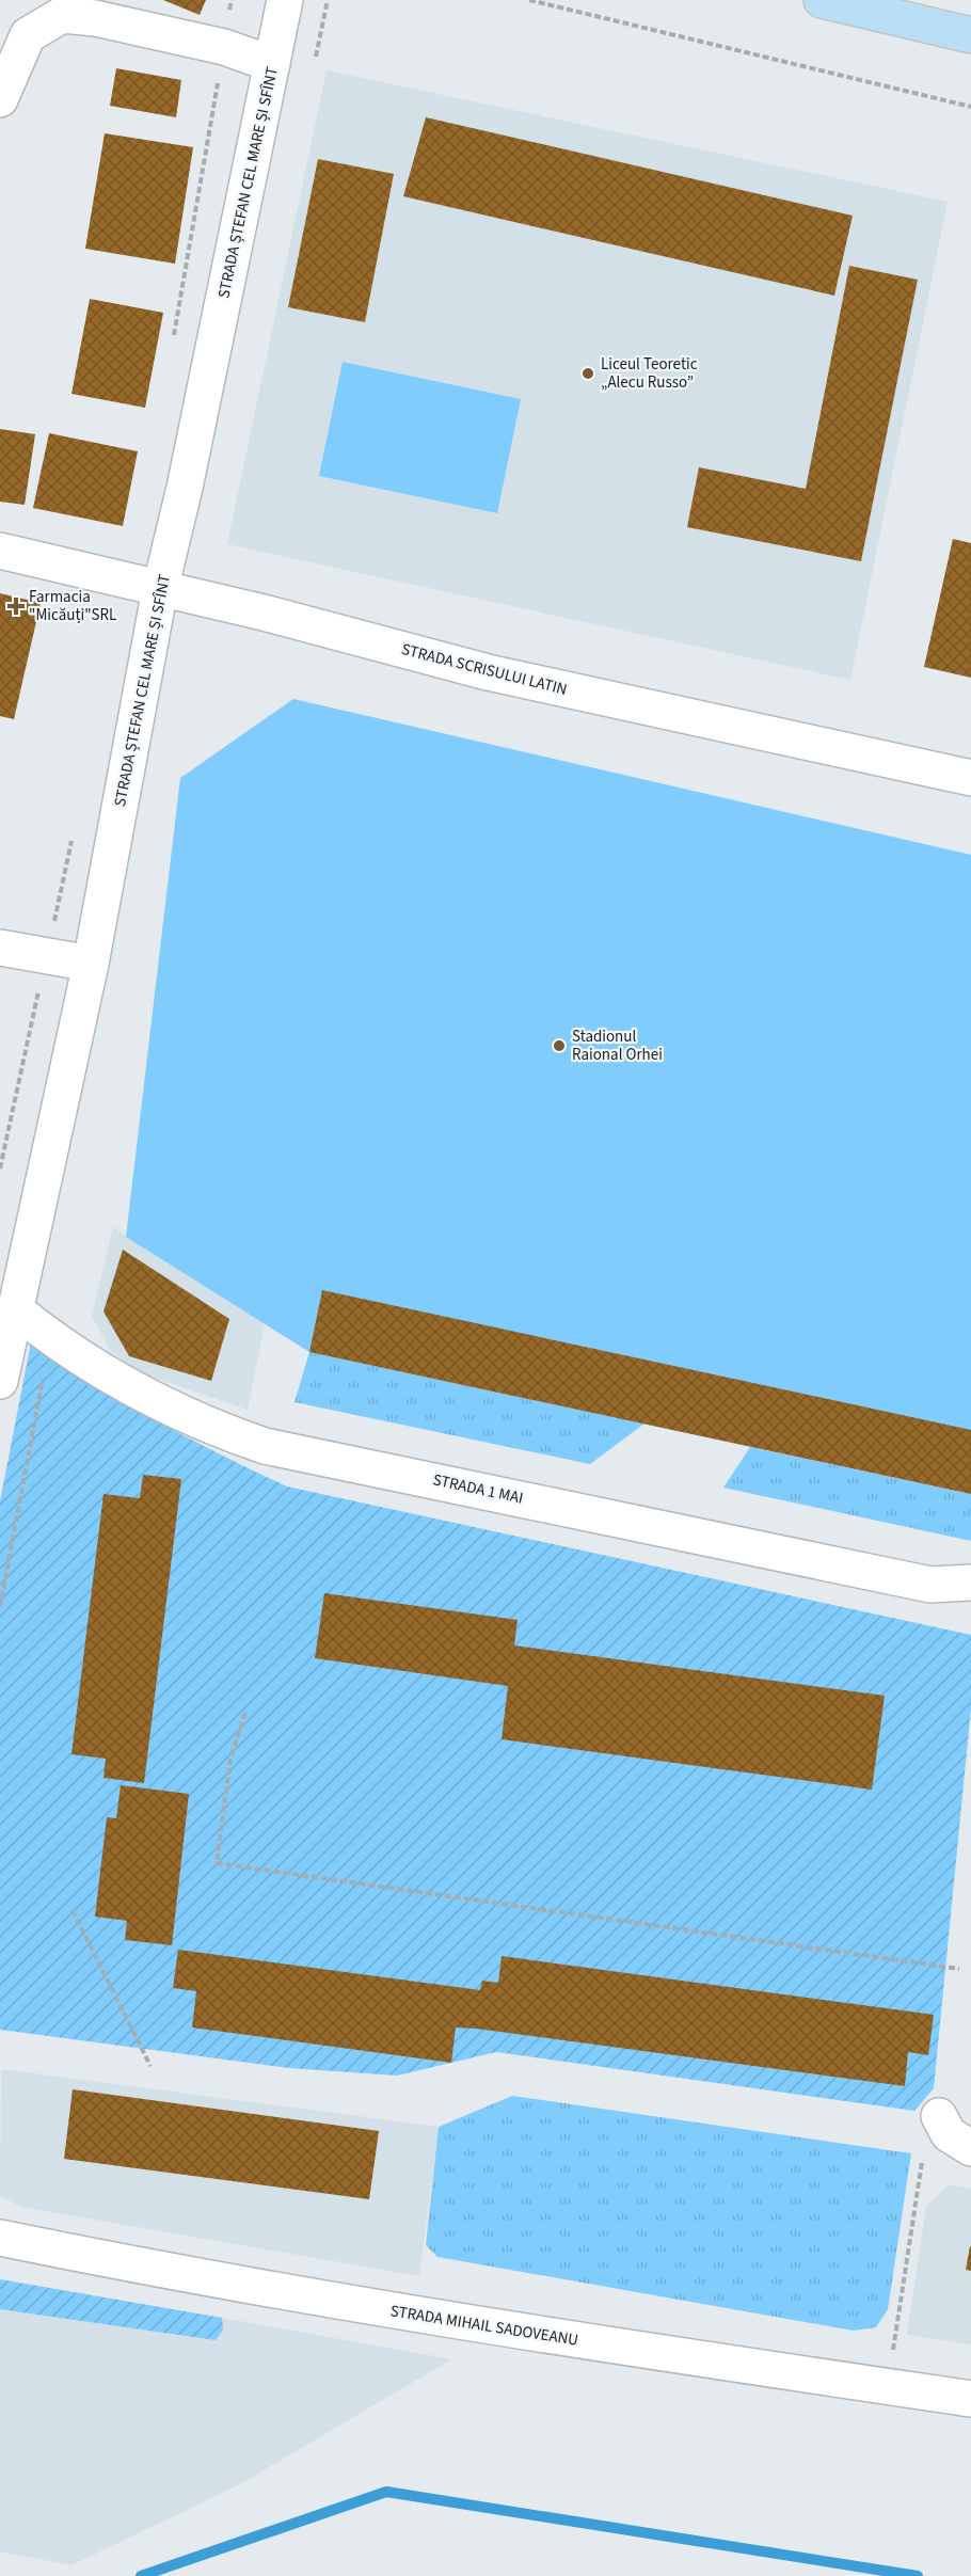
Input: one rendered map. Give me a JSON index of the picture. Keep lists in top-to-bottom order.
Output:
{
  "streets": {
    "street": [
      "STRADA ȘTEFAN CEL MARE ȘI SFÎNT",
      "STRADA SCRISULUI LATIN",
      "STRADA 1 MAI",
      "STRADA MIHAIL SADOVEANU"
    ]
  },
  "crossings": [
    ["STRADA ȘTEFAN CEL MARE ȘI SFÎNT", "STRADA SCRISULUI LATIN"],
    ["STRADA ȘTEFAN CEL MARE ȘI SFÎNT", "STRADA 1 MAI"]
  ],
  "places": {
    "other": ["Liceul Teoretic „Alecu Russo”", "Stadionul Raional Orhei"],
    "health": ["Farmacia \"Micăuți\"SRL"]
  }
}
